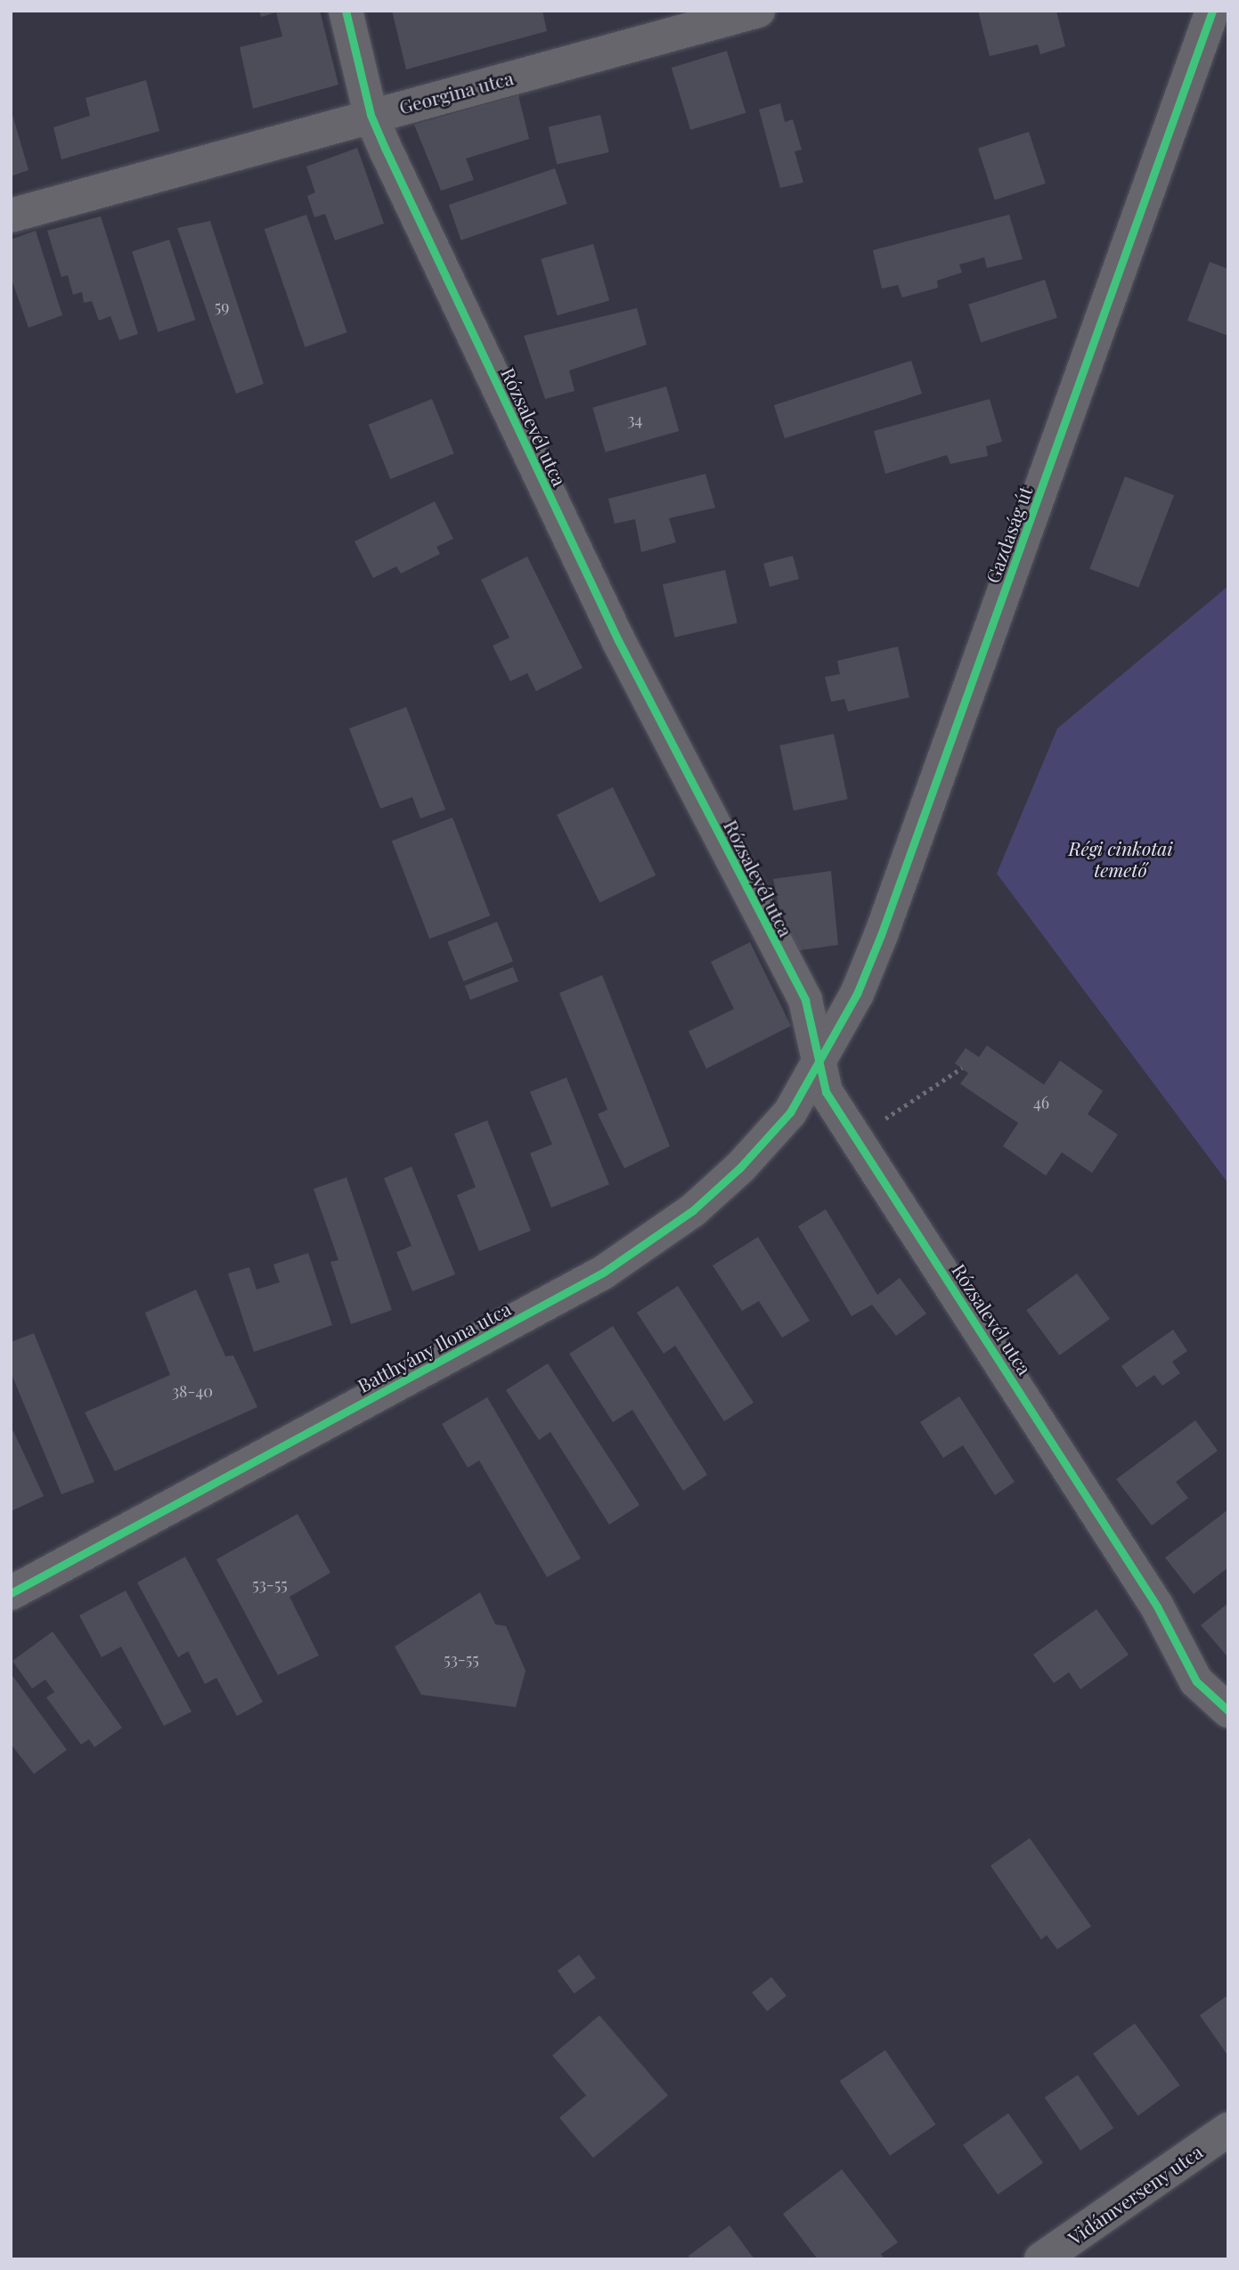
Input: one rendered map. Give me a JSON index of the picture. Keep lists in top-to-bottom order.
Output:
{
  "streets": {
    "street": [
      "Georgina utca",
      "Rózsalevél utca",
      "Gazdaság út",
      "Batthyány Ilona utca",
      "Vidámverseny utca"
    ]
  },
  "crossings": [
    ["Georgina utca", "Rózsalevél utca"],
    ["Rózsalevél utca", "Gazdaság út"],
    ["Rózsalevél utca", "Batthyány Ilona utca"],
    ["Gazdaság út", "Batthyány Ilona utca"]
  ],
  "parks": ["Régi cinkotai temető"],
  "house_numbers": [
    "59",
    "34",
    "46",
    "38-40",
    "53-55",
    "53-55"
  ]
}
